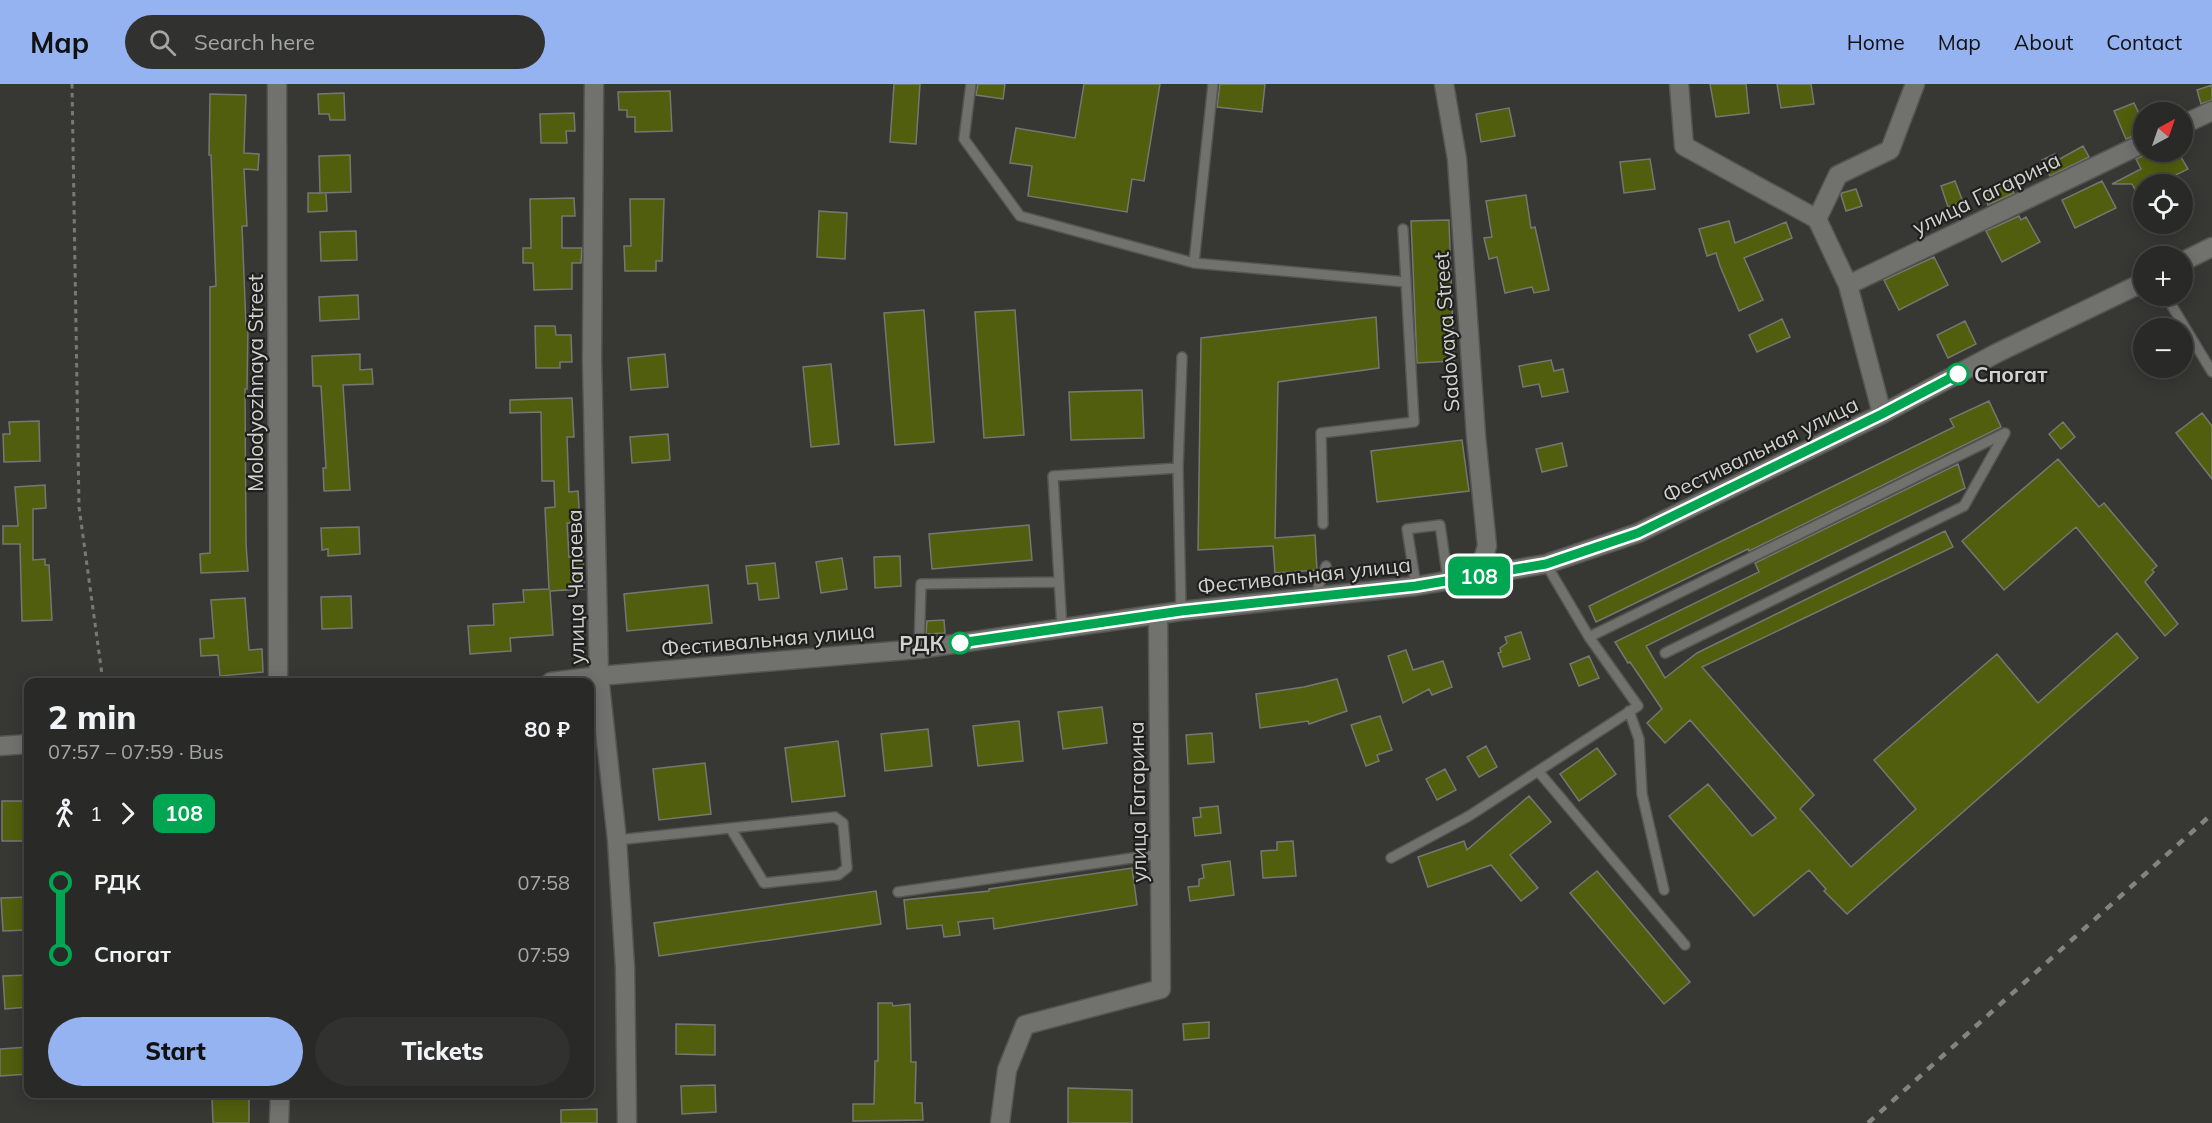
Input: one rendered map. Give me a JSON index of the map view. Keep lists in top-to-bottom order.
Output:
{
  "streets": {
    "street": [
      "улица Гагарина",
      "Sadovaya Street",
      "Molodyozhnaya Street",
      "Фестивальная улица",
      "улица Чапаева"
    ]
  },
  "crossings": [
    ["улица Гагарина", "Фестивальная улица"],
    ["Sadovaya Street", "Фестивальная улица"],
    ["Фестивальная улица", "улица Чапаева"]
  ],
  "places": ["Спогат", "РДК"],
  "lines": ["bus line 108"],
  "north": "top right",
  "page": {
    "header": "Map",
    "search": "Search here",
    "nav": [
      "Home",
      "Map",
      "About",
      "Contact"
    ],
    "on_map": "108",
    "map_buttons": ["+", "−"],
    "heading": ["2 min", "07:57 – 07:59 · Bus", "80 ₽"],
    "legs": ["1", "108"],
    "list": [
      {
        "name": "РДК",
        "value": "07:58"
      },
      {
        "name": "Спогат",
        "value": "07:59"
      }
    ],
    "buttons": ["Start", "Tickets"]
  }
}
